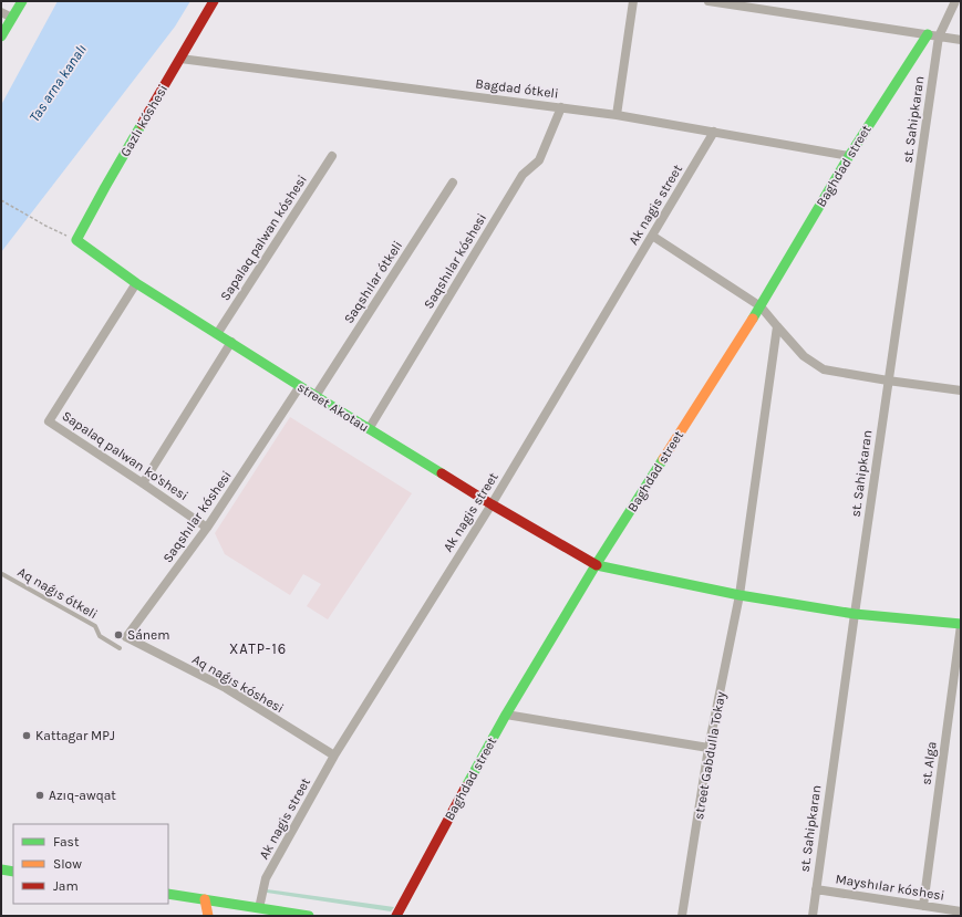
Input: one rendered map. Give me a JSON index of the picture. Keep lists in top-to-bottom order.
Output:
{
  "streets": {
    "street": [
      "Bagdad ótkeli",
      "st. Sahipkaran",
      "Gazlı kóshesi",
      "Baghdad street",
      "Ak nagis street",
      "Sapalaq palwan kóshesi",
      "Saqshılar kóshesi",
      "Saqshılar ótkeli",
      "street Akotau",
      "Sapalaq palwan ko'shesi",
      "Aq naǵıs kóshesi",
      "street Gabdulla Tokay",
      "st. Alga",
      "Mayshılar kóshesi"
    ],
    "lane": ["Aq naǵıs ótkeli"]
  },
  "crossings": [
    ["Bagdad ótkeli", "Gazlı kóshesi"],
    ["Bagdad ótkeli", "Baghdad street"],
    ["Bagdad ótkeli", "Ak nagis street"],
    ["Bagdad ótkeli", "Saqshılar kóshesi"],
    ["st. Sahipkaran", "Mayshılar kóshesi"],
    ["Gazlı kóshesi", "street Akotau"],
    ["Baghdad street", "street Akotau"],
    ["Ak nagis street", "street Akotau"],
    ["Ak nagis street", "Aq naǵıs kóshesi"],
    ["Sapalaq palwan kóshesi", "street Akotau"],
    ["Saqshılar kóshesi", "street Akotau"],
    ["Saqshılar kóshesi", "Sapalaq palwan ko'shesi"],
    ["Saqshılar kóshesi", "Aq naǵıs kóshesi"],
    ["Saqshılar ótkeli", "street Akotau"],
    ["street Akotau", "Sapalaq palwan ko'shesi"],
    ["st. Alga", "Mayshılar kóshesi"]
  ],
  "districts": ["XATP-16"],
  "water": ["Tas arna kanalı"],
  "places": ["Sánem", "Kattagar MPJ", "Azıq-awqat"],
  "legend": ["Fast", "Slow", "Jam"]
}
